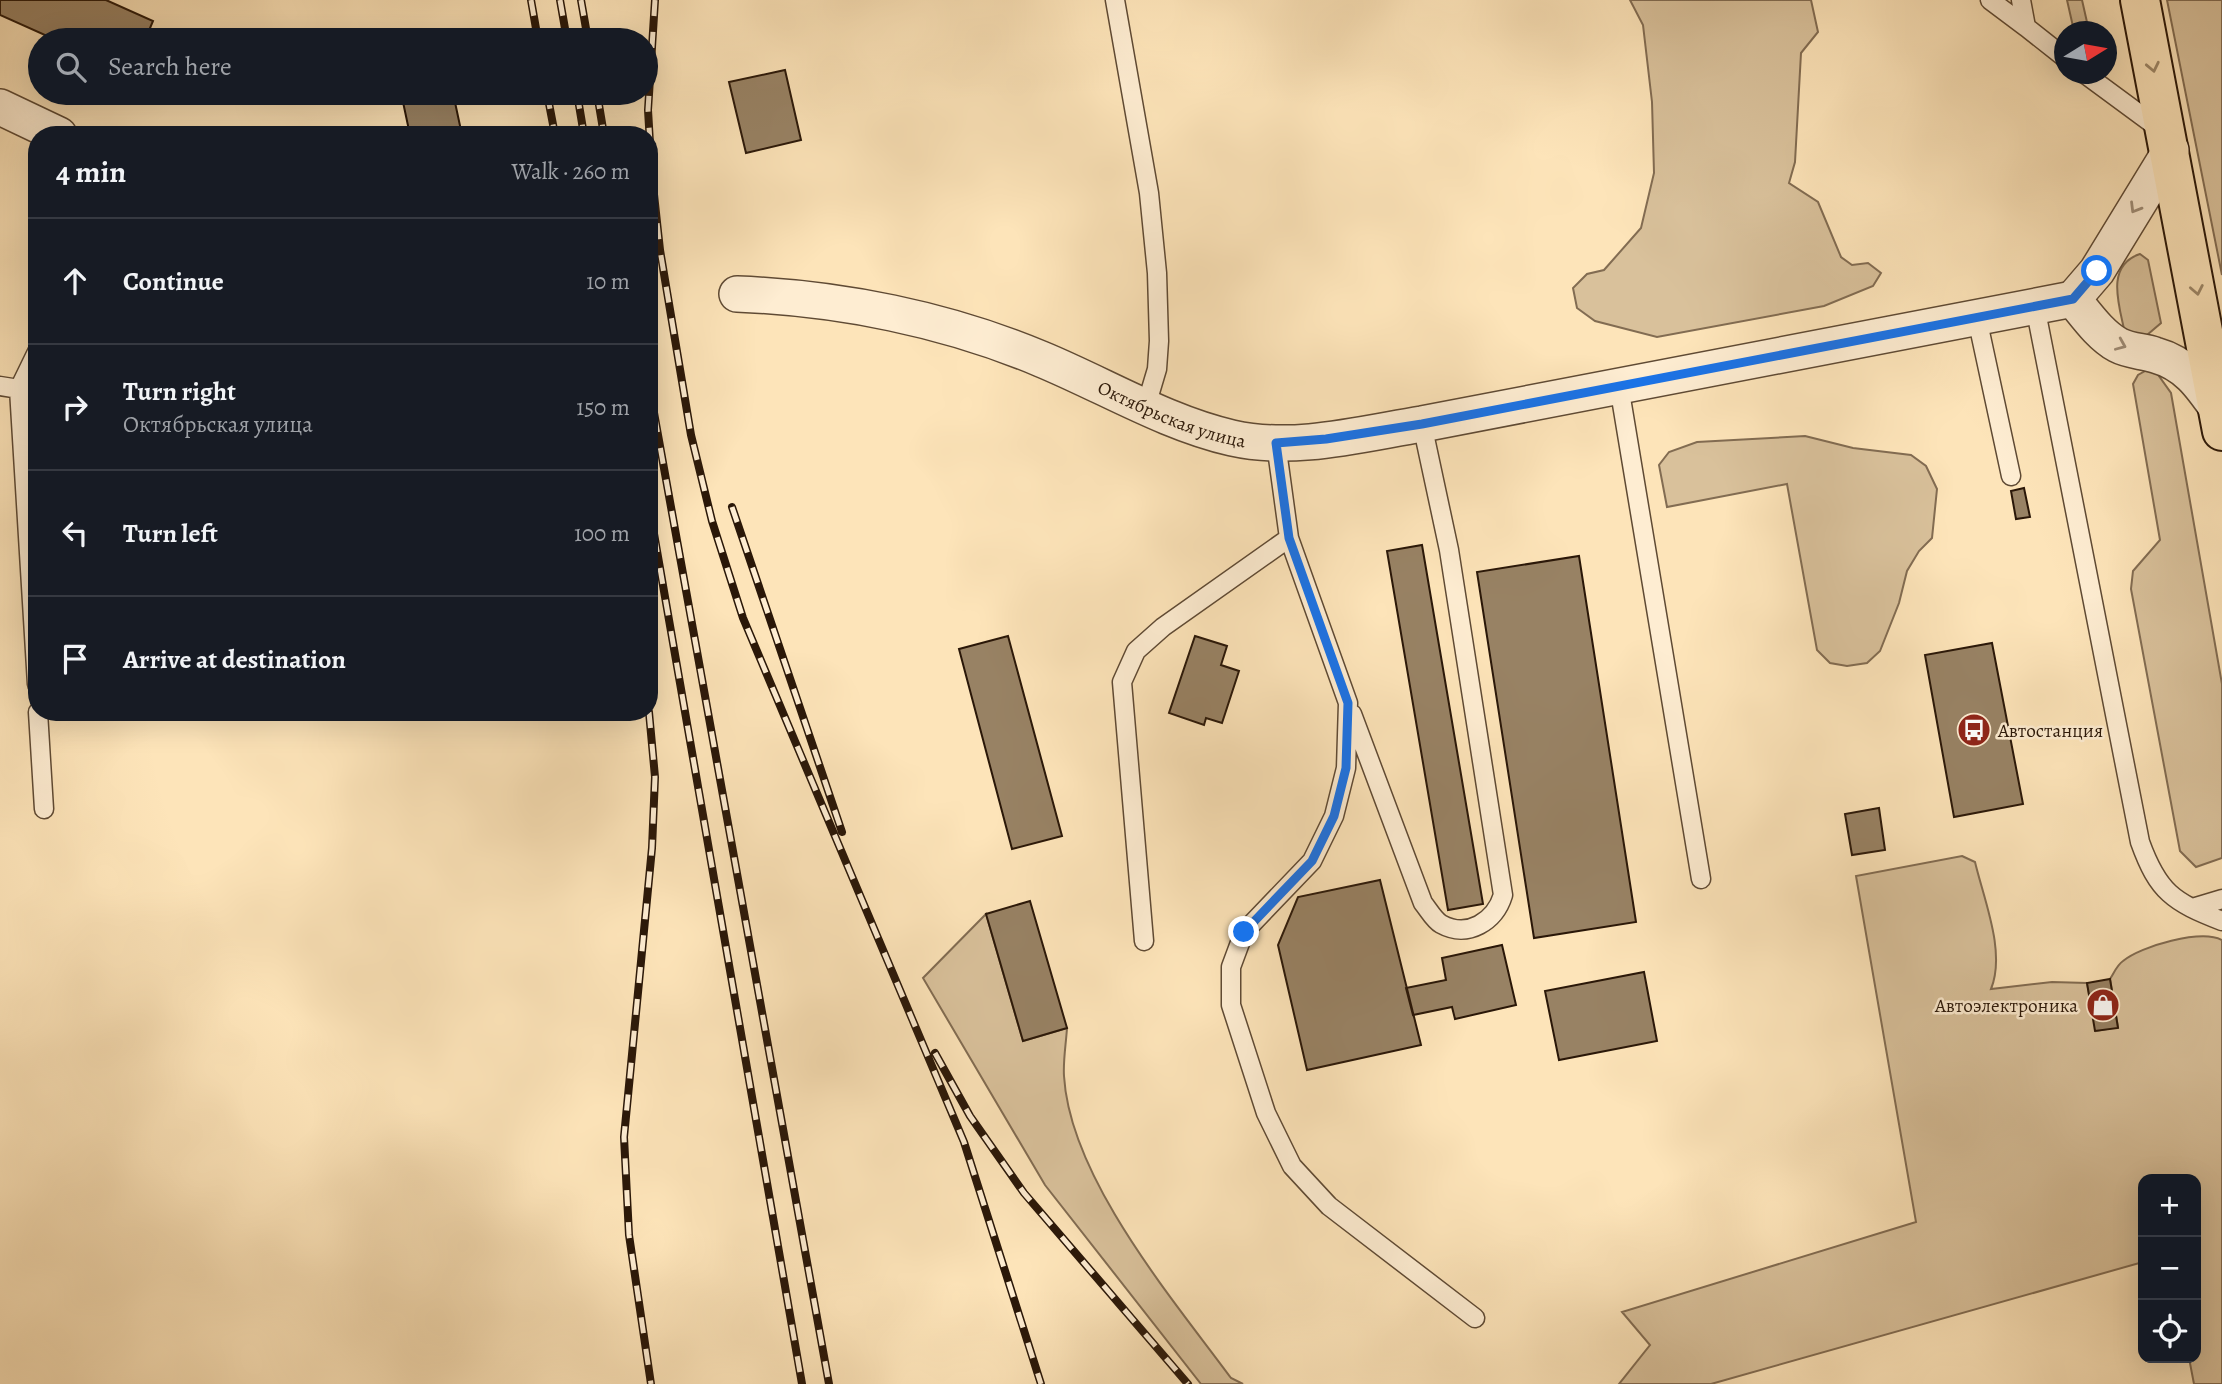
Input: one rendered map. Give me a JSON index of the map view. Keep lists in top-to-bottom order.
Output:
{
  "streets": {
    "street": ["Октябрьская улица"]
  },
  "places": {
    "bus stop": ["Автостанция"],
    "shop": ["Автоэлектроника"]
  },
  "north": "right",
  "page": {
    "search": "Search here",
    "heading": ["4 min", "Walk · 260 m"],
    "list": [
      ["Continue", "10 m"],
      ["Turn right", "Октябрьская улица", "150 m"],
      ["Turn left", "100 m"],
      "Arrive at destination"
    ],
    "map_buttons": ["+", "−"]
  }
}
